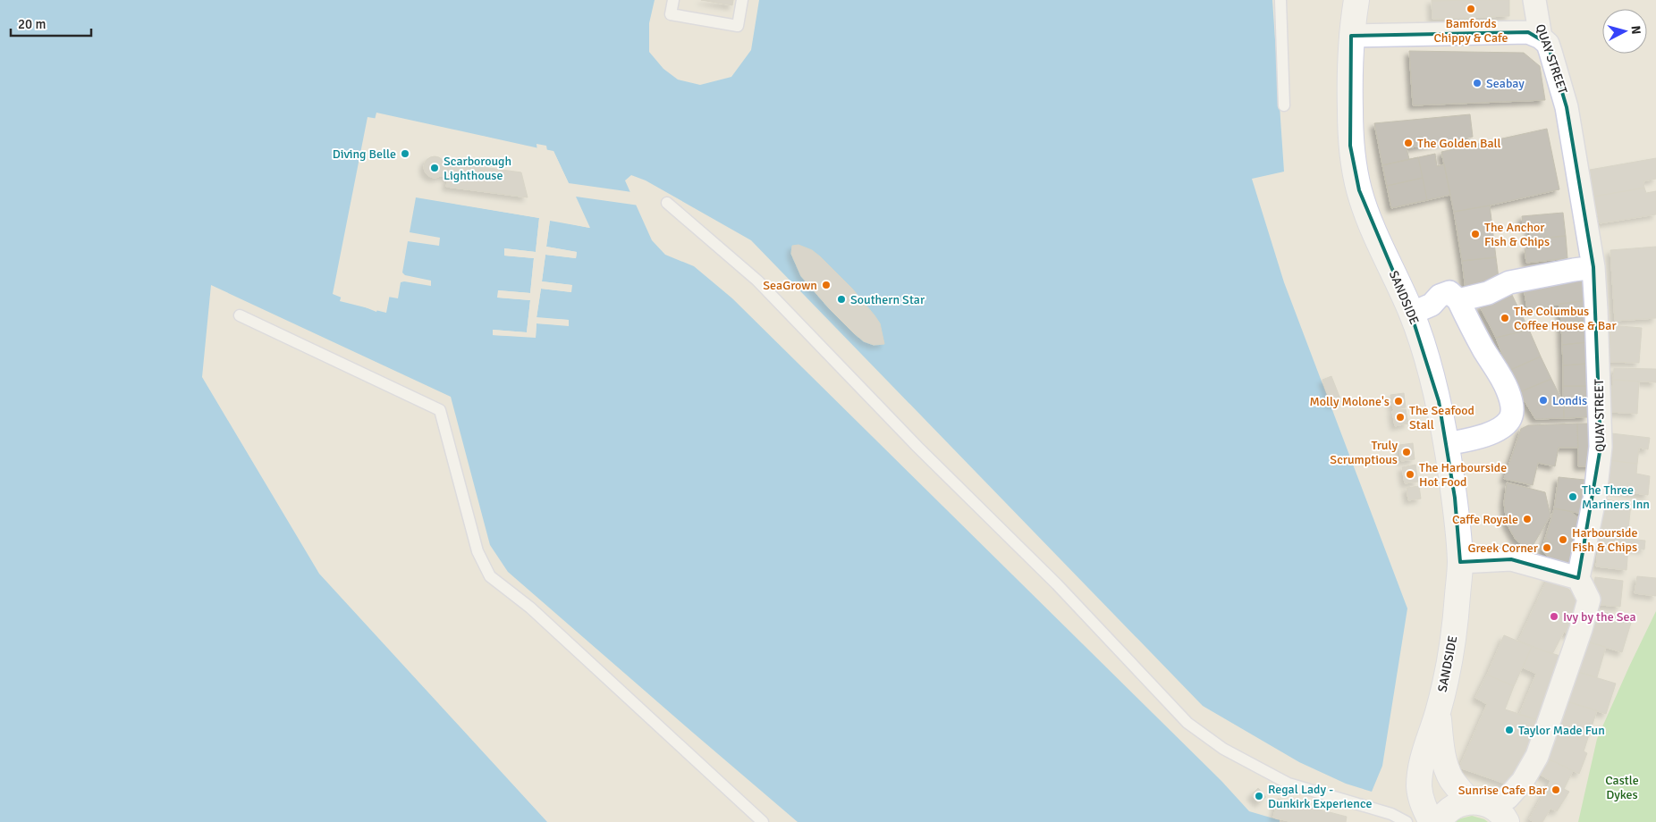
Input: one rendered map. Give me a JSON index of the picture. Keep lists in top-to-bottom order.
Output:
{
  "streets": {
    "street": ["QUAY STREET", "SANDSIDE"]
  },
  "parks": ["Castle Dykes"],
  "places": [
    "Bamfords Chippy & Cafe",
    "Seabay",
    "The Golden Ball",
    "Diving Belle",
    "Scarborough Lighthouse",
    "The Anchor Fish & Chips",
    "SeaGrown",
    "Southern Star",
    "The Columbus Coffee House & Bar",
    "Londis",
    "Molly Molone's",
    "The Seafood Stall",
    "Truly Scrumptious",
    "The Harbourside Hot Food",
    "The Three Mariners Inn",
    "Caffe Royale",
    "Harbourside Fish & Chips",
    "Greek Corner",
    "Ivy by the Sea",
    "Taylor Made Fun",
    "Sunrise Cafe Bar",
    "Regal Lady - Dunkirk Experience"
  ],
  "scale_bar": "20 m",
  "north": "right"
}
